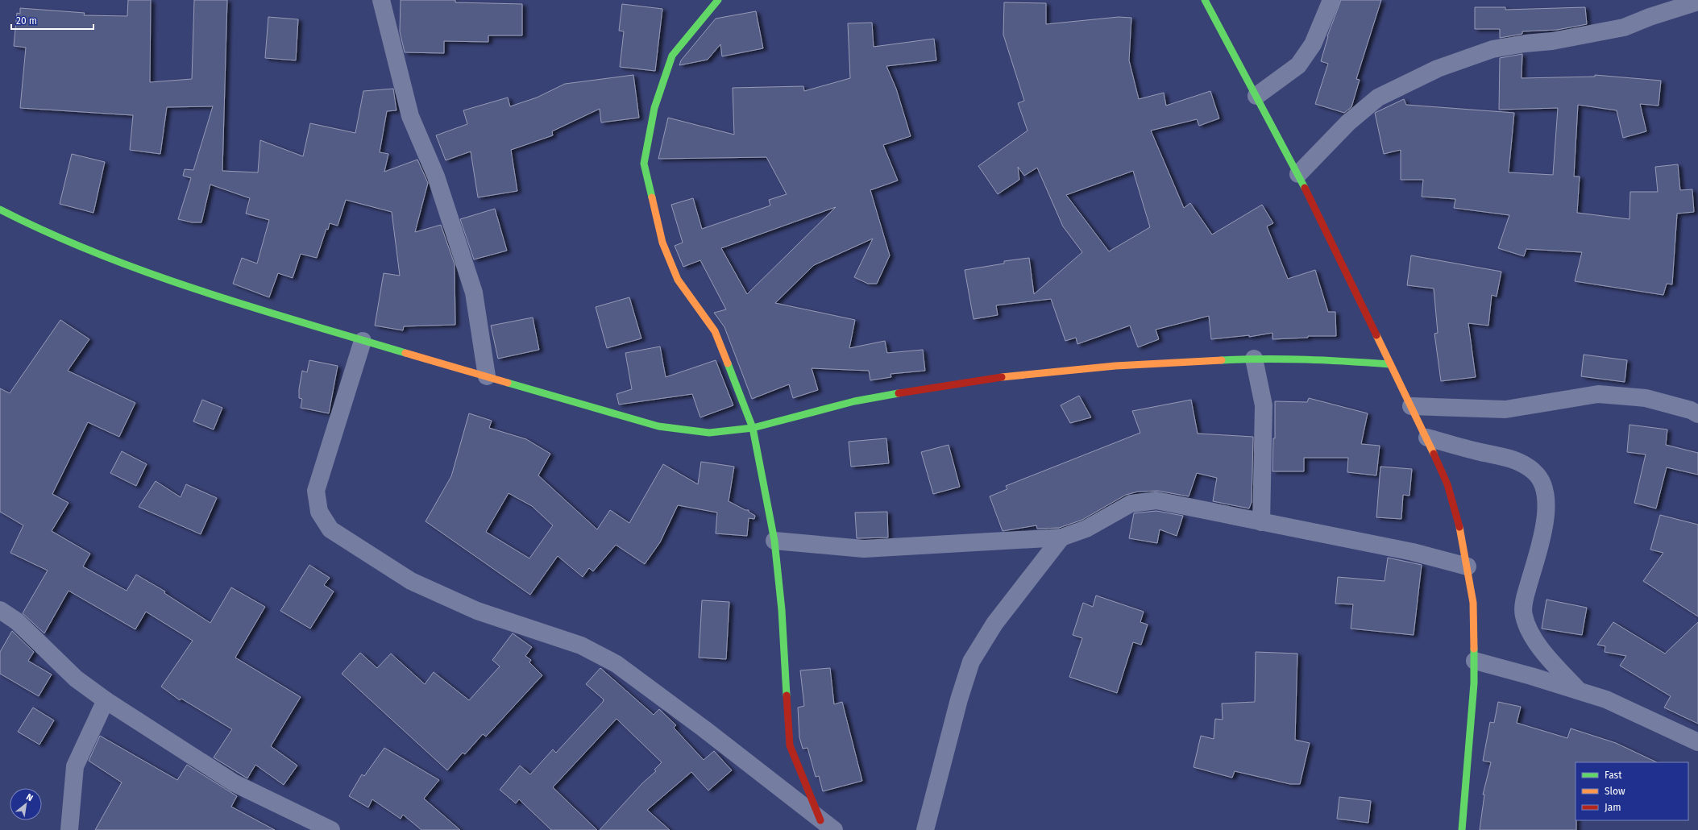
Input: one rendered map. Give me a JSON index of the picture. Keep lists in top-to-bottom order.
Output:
{
  "legend": ["Fast", "Slow", "Jam"],
  "scale_bar": "20 m",
  "north": "top right"
}
